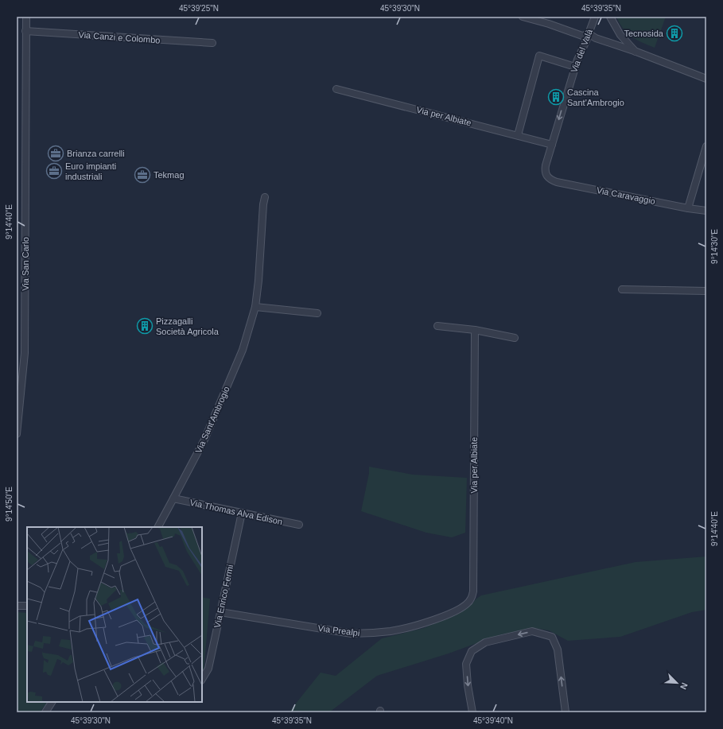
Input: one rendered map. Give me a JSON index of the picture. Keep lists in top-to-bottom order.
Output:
{
  "streets": {
    "street": [
      "Via Canzi e Colombo",
      "Via del Valà",
      "Via per Albiate",
      "Via Caravaggio",
      "Via San Carlo",
      "Via Sant'Ambrogio",
      "Via Thomas Alva Edison",
      "Via Enrico Fermi",
      "Via Prealpi"
    ]
  },
  "crossings": [
    ["Via Canzi e Colombo", "Via San Carlo"],
    ["Via del Valà", "Via per Albiate"],
    ["Via del Valà", "Via Caravaggio"],
    ["Via per Albiate", "Via Prealpi"],
    ["Via Sant'Ambrogio", "Via Thomas Alva Edison"],
    ["Via Thomas Alva Edison", "Via Enrico Fermi"],
    ["Via Enrico Fermi", "Via Prealpi"]
  ],
  "one_way": ["Via del Valà"],
  "places": {
    "building": ["Tecnosida", "Cascina Sant'Ambrogio", "Pizzagalli Società Agricola"],
    "office": ["Brianza carrelli", "Euro impianti industriali", "Tekmag"]
  },
  "north": "bottom right",
  "coordinates": [
    "45°39'25\"N",
    "45°39'30\"N",
    "45°39'35\"N",
    "9°14'40\"E",
    "9°14'30\"E",
    "9°14'50\"E",
    "45°39'40\"N"
  ]
}
